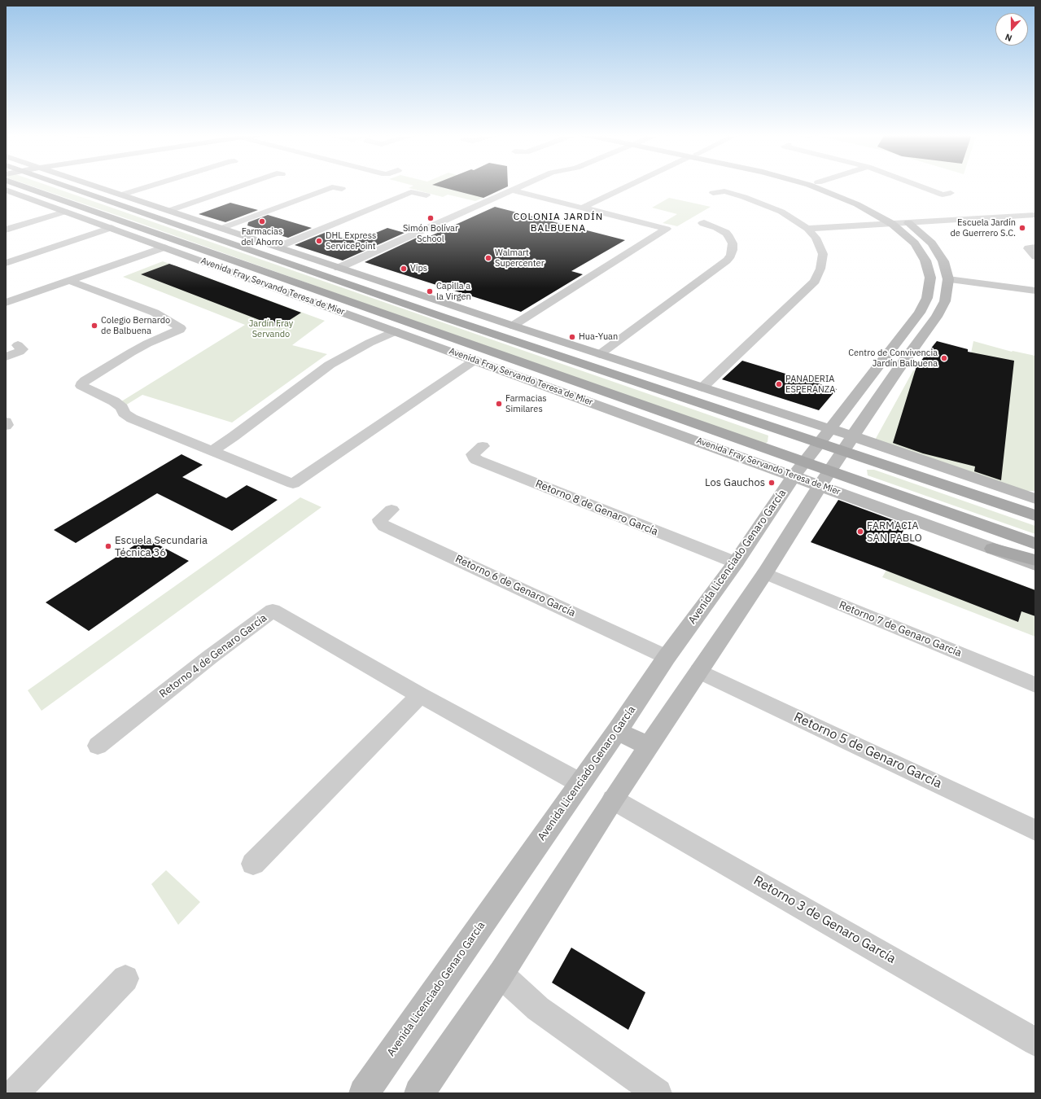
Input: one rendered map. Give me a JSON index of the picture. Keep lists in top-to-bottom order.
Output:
{
  "streets": {
    "main road": ["Avenida Fray Servando Teresa de Mier"],
    "street": [
      "Retorno 8 de Genaro García",
      "Avenida Licenciado Genaro García",
      "Retorno 6 de Genaro García",
      "Retorno 7 de Genaro García",
      "Retorno 4 de Genaro García",
      "Retorno 5 de Genaro García",
      "Retorno 3 de Genaro García"
    ]
  },
  "crossings": [
    ["Avenida Fray Servando Teresa de Mier", "Avenida Licenciado Genaro García"],
    ["Retorno 8 de Genaro García", "Avenida Licenciado Genaro García"],
    ["Avenida Licenciado Genaro García", "Retorno 6 de Genaro García"],
    ["Avenida Licenciado Genaro García", "Retorno 7 de Genaro García"],
    ["Avenida Licenciado Genaro García", "Retorno 4 de Genaro García"],
    ["Avenida Licenciado Genaro García", "Retorno 5 de Genaro García"],
    ["Avenida Licenciado Genaro García", "Retorno 3 de Genaro García"]
  ],
  "districts": ["COLONIA JARDÍN BALBUENA"],
  "parks": ["Jardín Fray Servando"],
  "places": [
    "Simón Bolívar School",
    "Farmacias del Ahorro",
    "Escuela Jardín de Guerrero S.C.",
    "DHL Express ServicePoint",
    "Walmart Supercenter",
    "Vips",
    "Capilla a la Virgen",
    "Colegio Bernardo de Balbuena",
    "Hua-Yuan",
    "Centro de Convivencia Jardín Balbuena",
    "PANADERIA ESPERANZA",
    "Farmacias Similares",
    "Los Gauchos",
    "FARMACIA SAN PABLO",
    "Escuela Secundaria Técnica 36"
  ],
  "north": "bottom"
}
